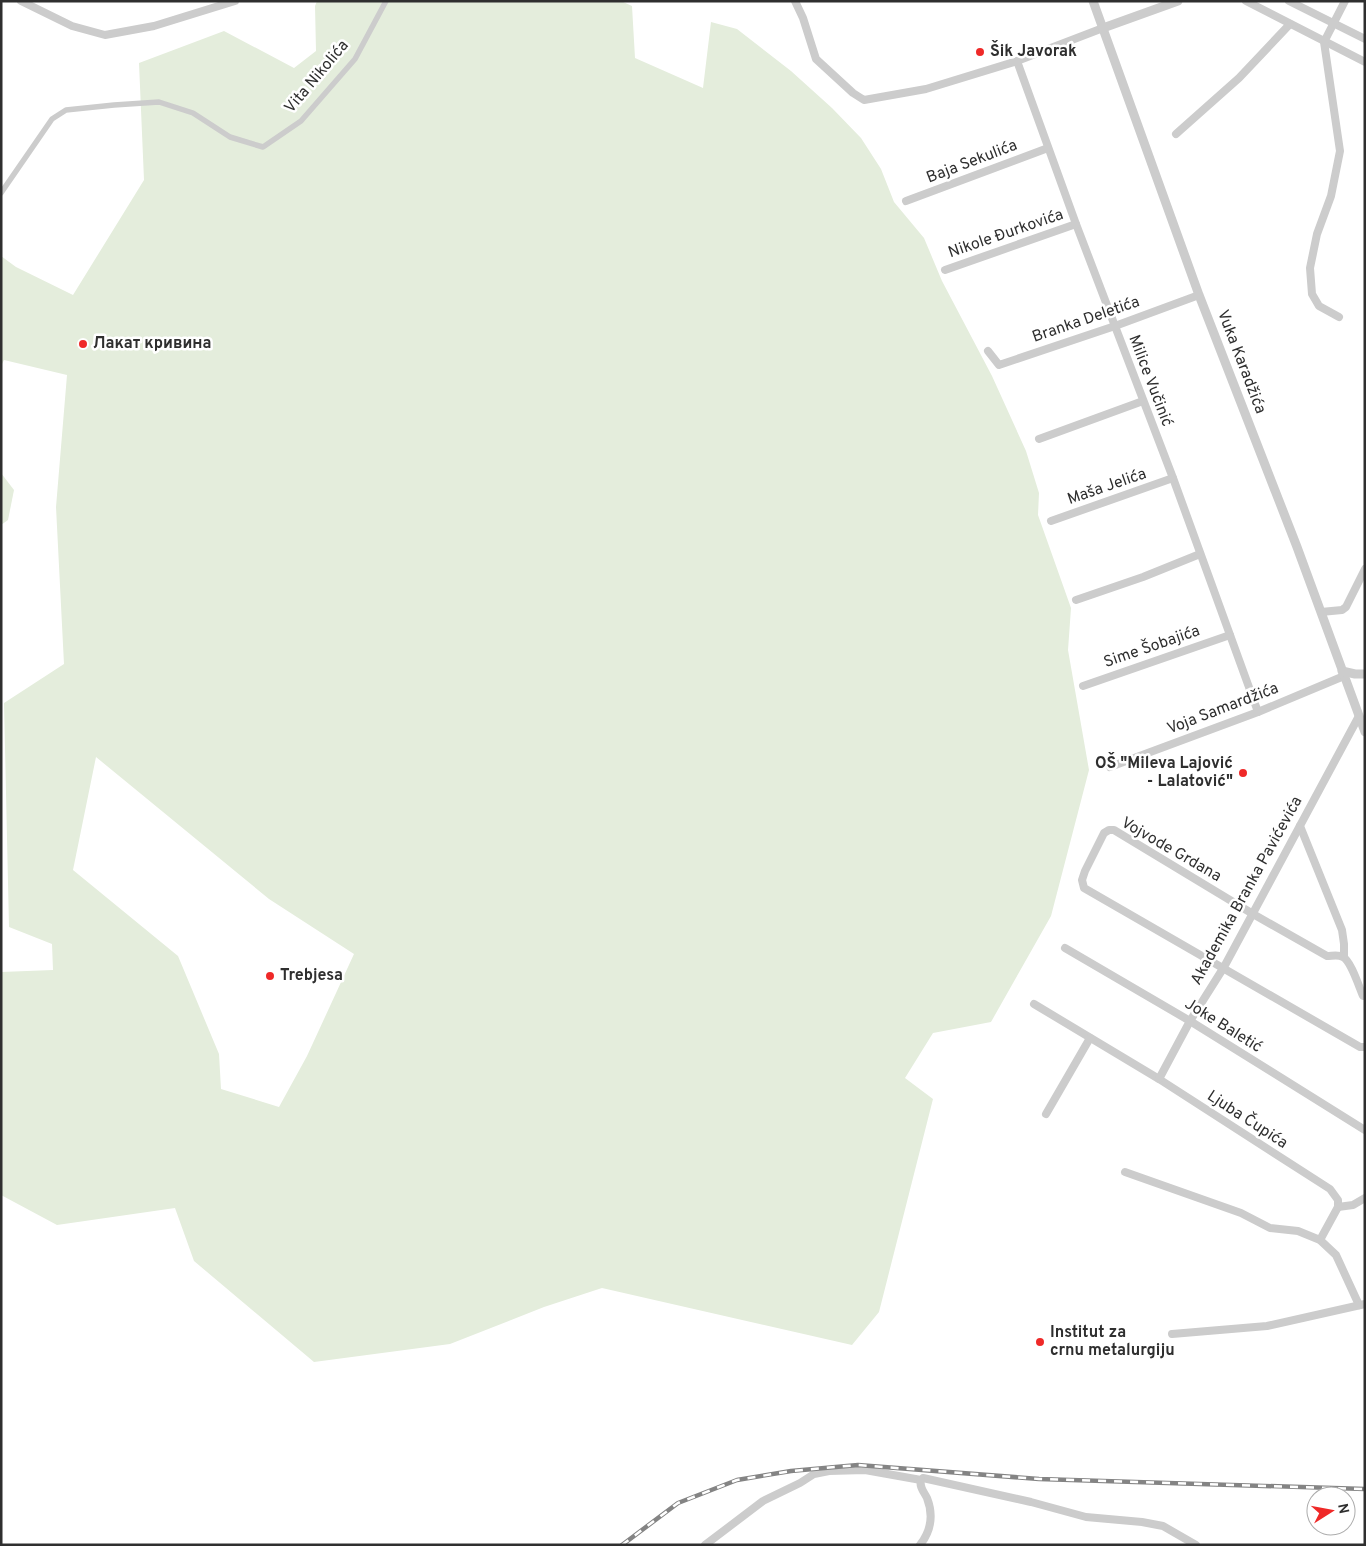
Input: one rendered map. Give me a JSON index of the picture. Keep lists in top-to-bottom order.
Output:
{
  "streets": {
    "street": [
      "Vita Nikolića",
      "Baja Sekulića",
      "Nikole Đurkovića",
      "Branka Deletića",
      "Vuka Karadžića",
      "Milice Vučinić",
      "Maša Jelića",
      "Sime Šobajića",
      "Voja Samardžića",
      "Vojvode Grdana",
      "Akademika Branka Pavićevića",
      "Joke Baletić",
      "Ljuba Čupića"
    ]
  },
  "crossings": [
    ["Baja Sekulića", "Milice Vučinić"],
    ["Nikole Đurkovića", "Milice Vučinić"],
    ["Branka Deletića", "Vuka Karadžića"],
    ["Branka Deletića", "Milice Vučinić"],
    ["Vuka Karadžića", "Voja Samardžića"],
    ["Vuka Karadžića", "Akademika Branka Pavićevića"],
    ["Milice Vučinić", "Maša Jelića"],
    ["Milice Vučinić", "Sime Šobajića"],
    ["Milice Vučinić", "Voja Samardžića"],
    ["Vojvode Grdana", "Akademika Branka Pavićevića"],
    ["Akademika Branka Pavićevića", "Joke Baletić"],
    ["Akademika Branka Pavićevića", "Ljuba Čupića"]
  ],
  "places": [
    "Šik Javorak",
    "Лакат кривина",
    "OŠ \"Mileva Lajović - Lalatović\"",
    "Trebjesa",
    "Institut za crnu metalurgiju"
  ],
  "north": "right"
}
